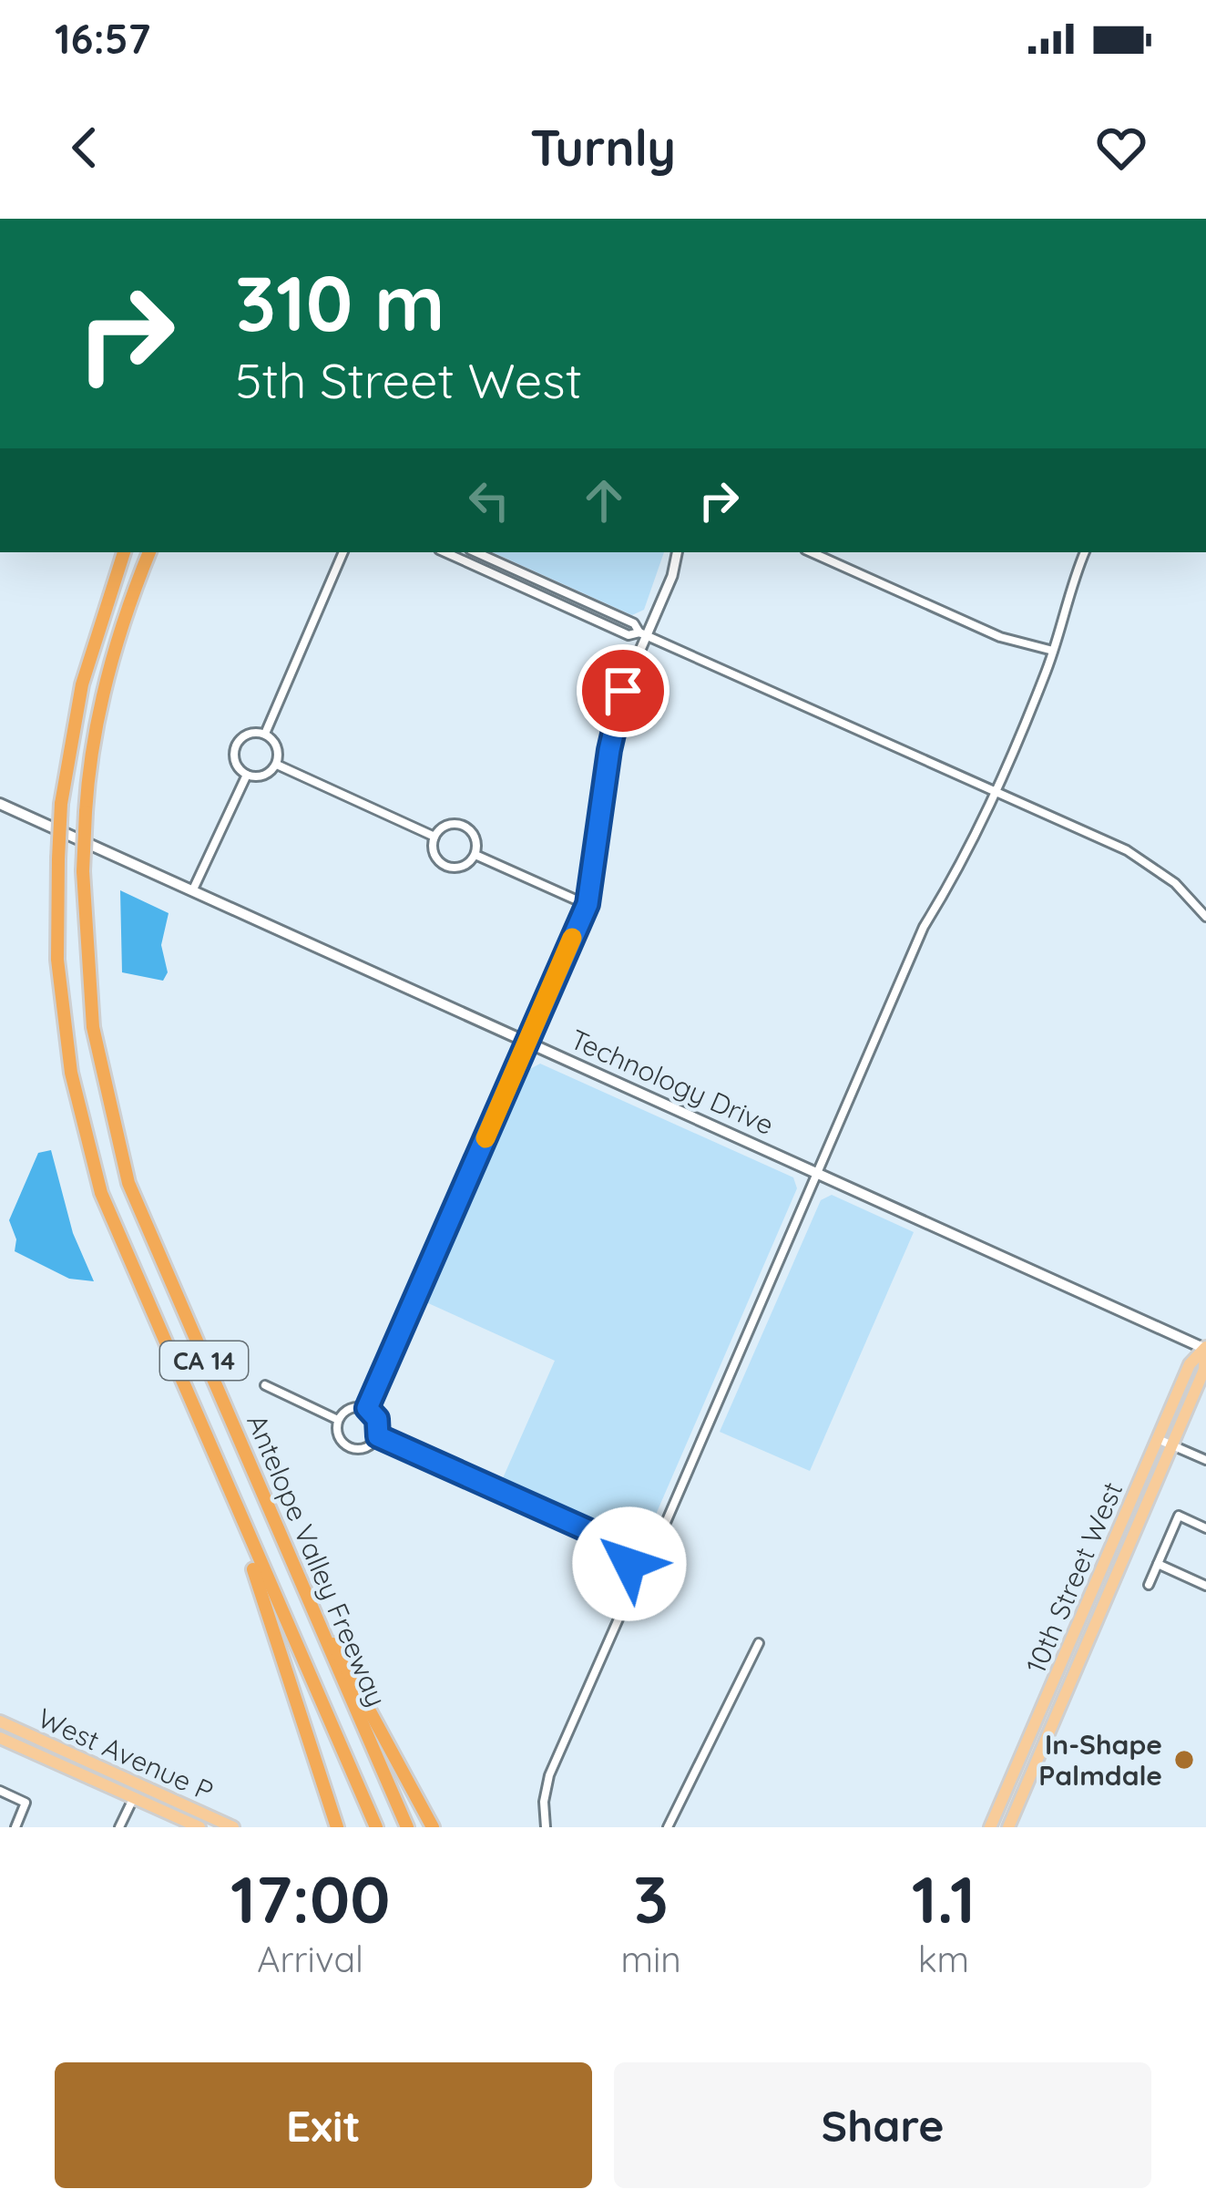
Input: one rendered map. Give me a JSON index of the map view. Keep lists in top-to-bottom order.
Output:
{
  "streets": {
    "highway": ["CA 14", "Antelope Valley Freeway"],
    "main road": ["Technology Drive", "10th Street West", "West Avenue P"]
  },
  "crossings": [
    ["Technology Drive", "10th Street West"]
  ],
  "places": ["In-Shape Palmdale"],
  "page": {
    "status": "16:57",
    "header": "Turnly",
    "turn": ["310 m", "5th Street West"],
    "eta": [
      "17:00",
      "Arrival",
      "3",
      "min",
      "1.1",
      "km"
    ],
    "buttons": ["Exit", "Share"]
  }
}
